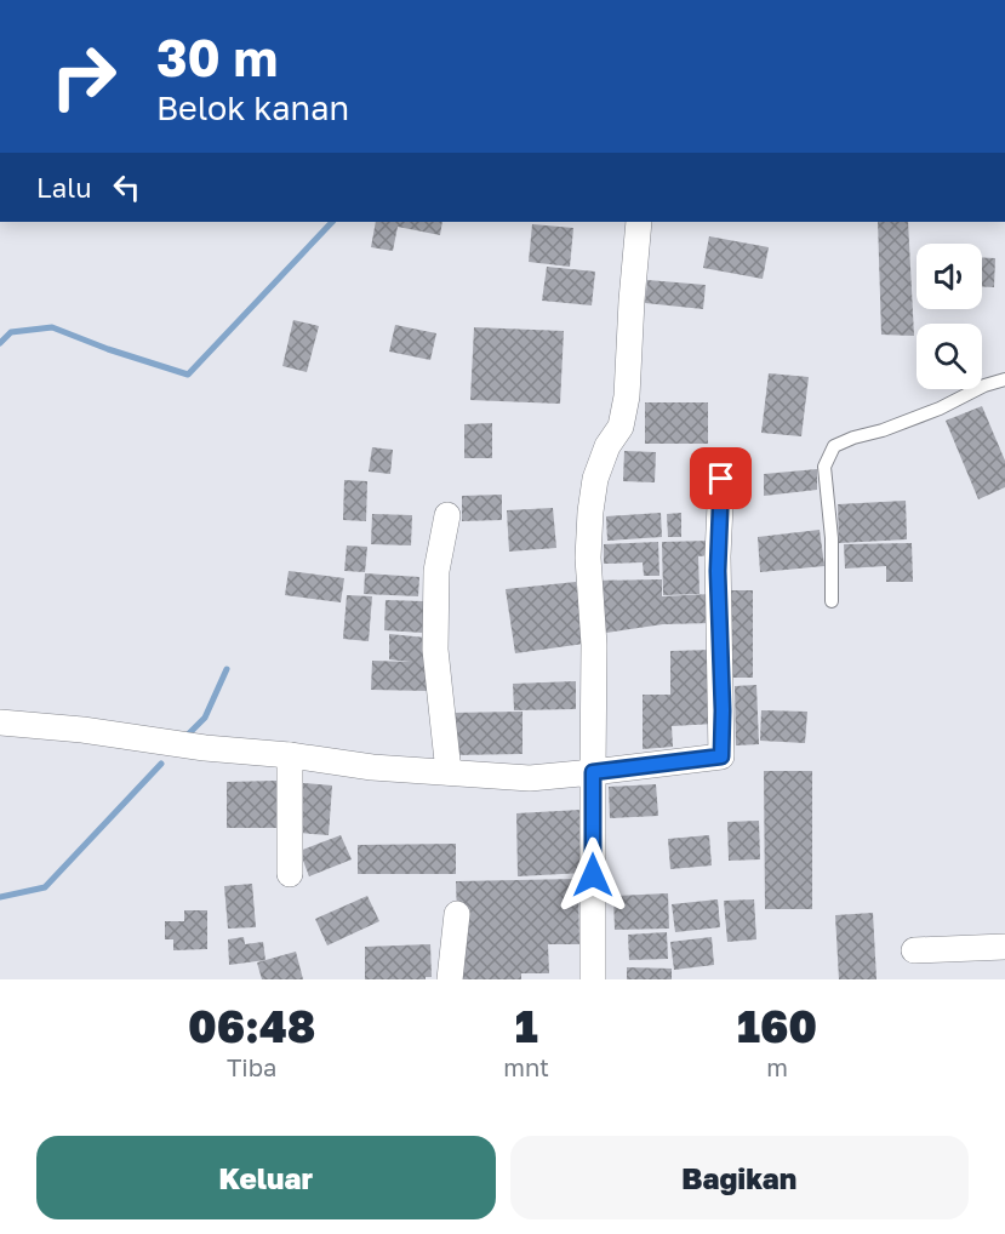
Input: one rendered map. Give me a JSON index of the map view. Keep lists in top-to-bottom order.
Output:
{
  "page": {
    "turn": ["30 m", "Belok kanan"],
    "then": "Lalu",
    "eta": [
      "06:48",
      "Tiba",
      "1",
      "mnt",
      "160",
      "m"
    ],
    "buttons": ["Keluar", "Bagikan"]
  }
}
